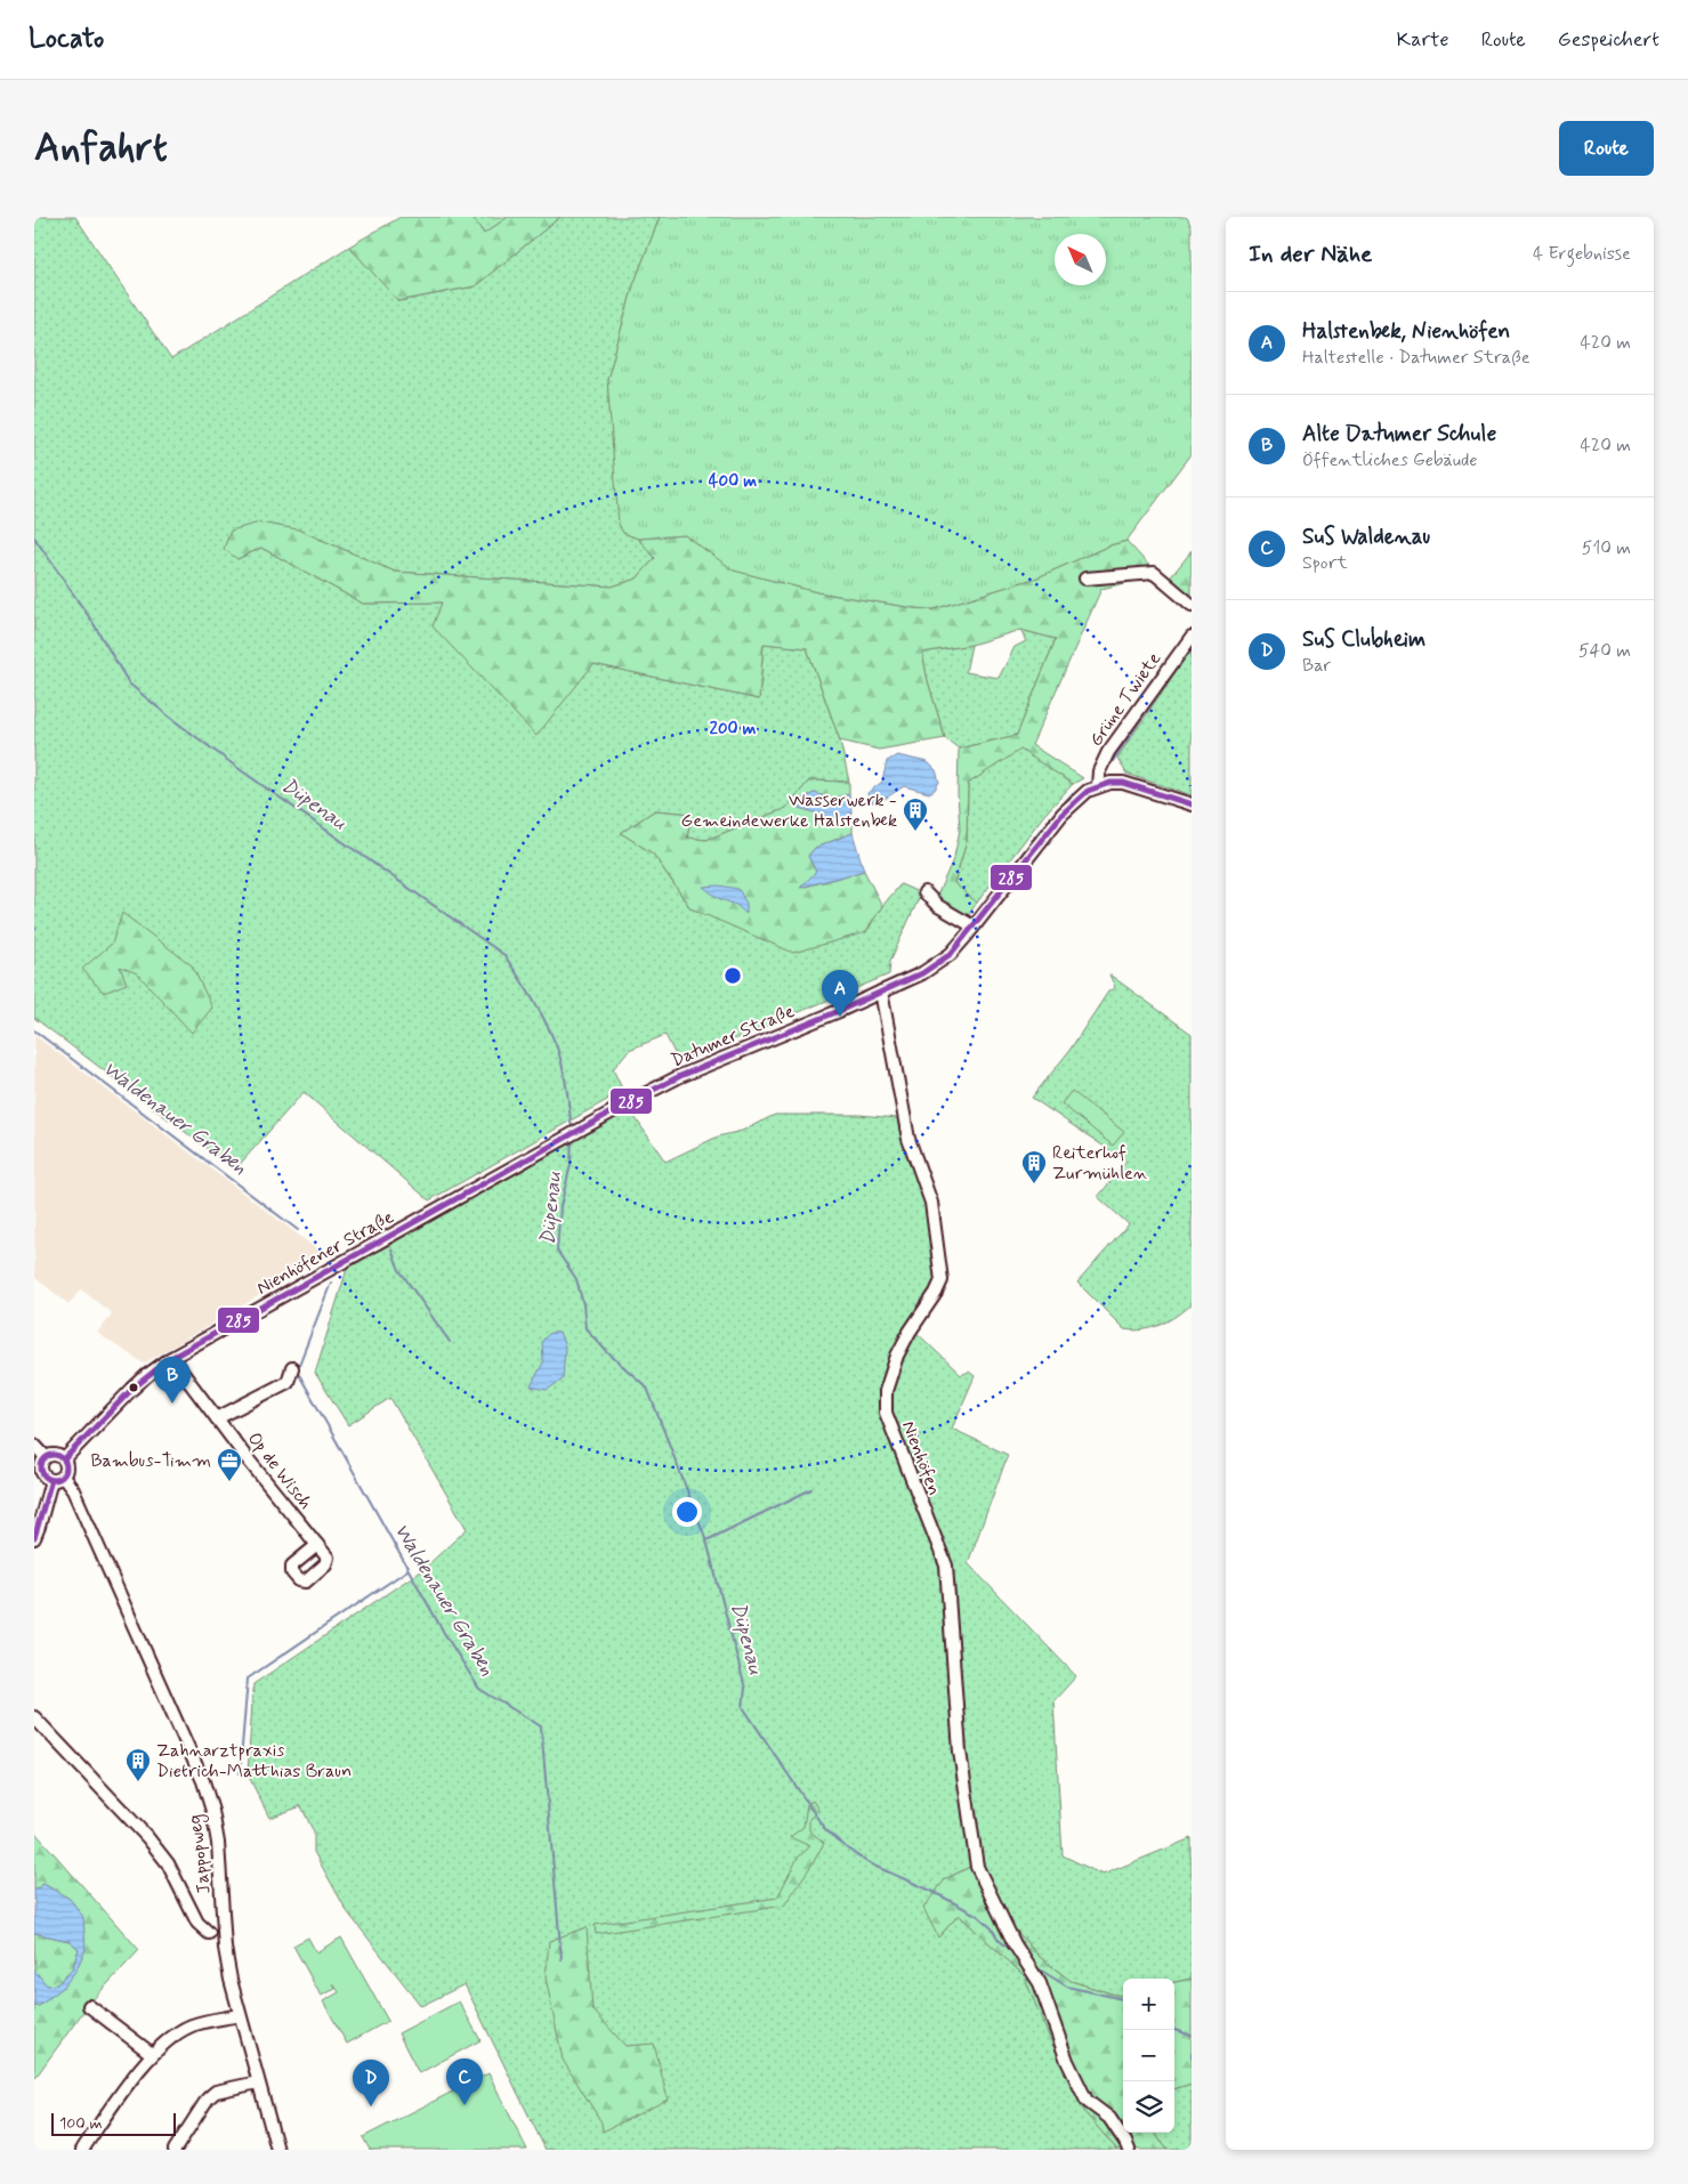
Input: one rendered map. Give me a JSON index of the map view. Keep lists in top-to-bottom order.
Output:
{
  "streets": {
    "street": [
      "Grüne Twiete",
      "Datumer Straße",
      "Nienhöfener Straße",
      "Nienhöfen",
      "Op de Wisch",
      "Jappopweg"
    ]
  },
  "crossings": [
    ["Grüne Twiete", "Datumer Straße"],
    ["Datumer Straße", "Nienhöfener Straße"],
    ["Datumer Straße", "Nienhöfen"],
    ["Nienhöfener Straße", "Op de Wisch"],
    ["Nienhöfener Straße", "Jappopweg"]
  ],
  "water": ["Düpenau", "Waldenauer Graben"],
  "places": {
    "building": ["Wasserwerk - Gemeindewerke Halstenbek", "Reiterhof Zurmühlen", "Zahnarztpraxis Dietrich-Matthias Braun"],
    "office": ["Bambus-Timm"]
  },
  "lines": ["transit line 285"],
  "scale_bar": "100 m",
  "north": "top left",
  "page": {
    "header": "Locato",
    "nav": ["Karte", "Route", "Gespeichert"],
    "buttons": "Route",
    "title": "Anfahrt",
    "heading": ["In der Nähe", "4 Ergebnisse"],
    "list": [
      {
        "mark": "A",
        "name": "Halstenbek, Nienhöfen",
        "note": "Haltestelle · Datumer Straße",
        "value": "420 m"
      },
      {
        "mark": "B",
        "name": "Alte Datumer Schule",
        "note": "Öffentliches Gebäude",
        "value": "420 m"
      },
      {
        "mark": "C",
        "name": "SuS Waldenau",
        "note": "Sport",
        "value": "510 m"
      },
      {
        "mark": "D",
        "name": "SuS Clubheim",
        "note": "Bar",
        "value": "540 m"
      }
    ],
    "pins": [
      "A",
      "B",
      "C",
      "D"
    ],
    "map_buttons": ["+", "−"],
    "scale": "100 m"
  },
  "rings": ["400 m", "200 m"]
}
